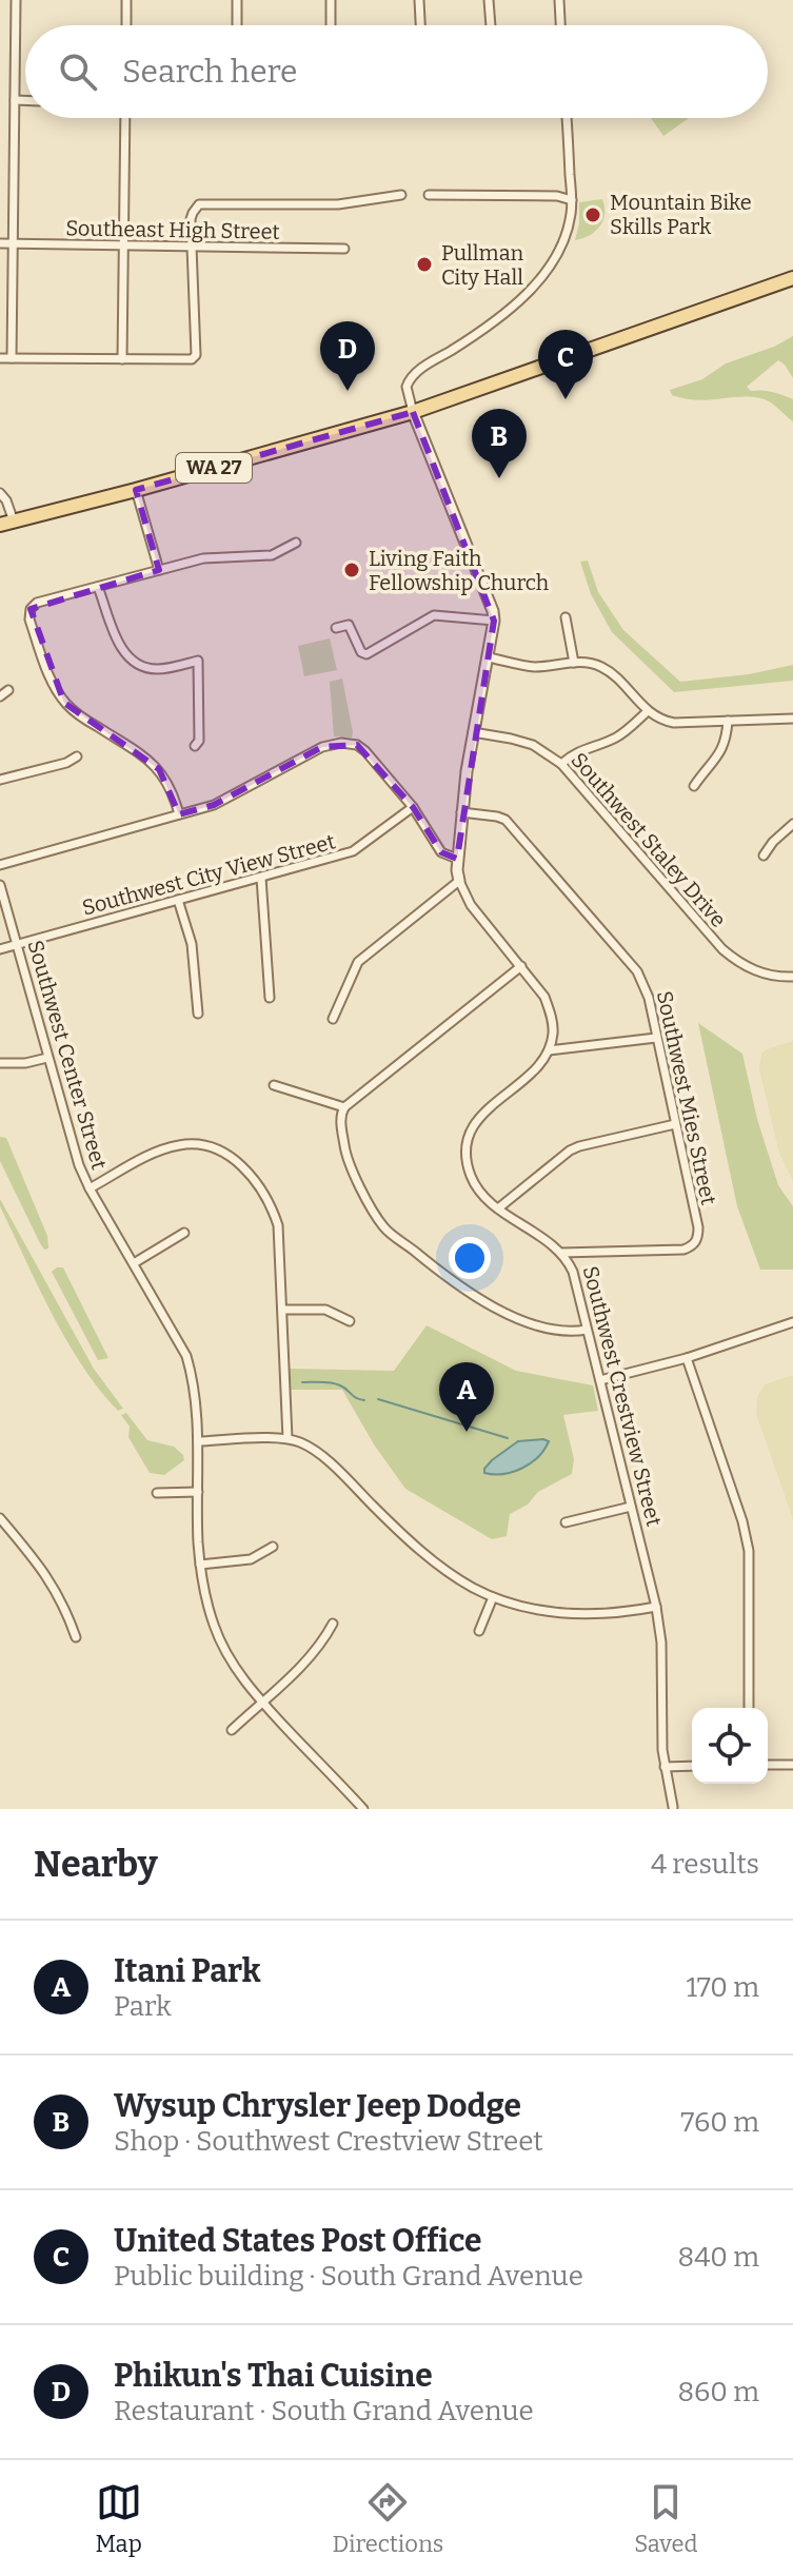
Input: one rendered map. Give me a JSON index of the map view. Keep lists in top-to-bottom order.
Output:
{
  "streets": {
    "main road": ["WA 27"],
    "street": [
      "Southeast High Street",
      "Southwest Staley Drive",
      "Southwest City View Street",
      "Southwest Center Street",
      "Southwest Mies Street",
      "Southwest Crestview Street"
    ]
  },
  "crossings": [
    ["Southwest City View Street", "Southwest Center Street"],
    ["Southwest Mies Street", "Southwest Crestview Street"]
  ],
  "places": ["Mountain Bike Skills Park", "Pullman City Hall", "Living Faith Fellowship Church"],
  "page": {
    "search": "Search here",
    "pins": [
      "D",
      "C",
      "B",
      "A"
    ],
    "heading": ["Nearby", "4 results"],
    "list": [
      {
        "mark": "A",
        "name": "Itani Park",
        "note": "Park",
        "value": "170 m"
      },
      {
        "mark": "B",
        "name": "Wysup Chrysler Jeep Dodge",
        "note": "Shop · Southwest Crestview Street",
        "value": "760 m"
      },
      {
        "mark": "C",
        "name": "United States Post Office",
        "note": "Public building · South Grand Avenue",
        "value": "840 m"
      },
      {
        "mark": "D",
        "name": "Phikun's Thai Cuisine",
        "note": "Restaurant · South Grand Avenue",
        "value": "860 m"
      }
    ],
    "nav": ["Map", "Directions", "Saved"]
  }
}
